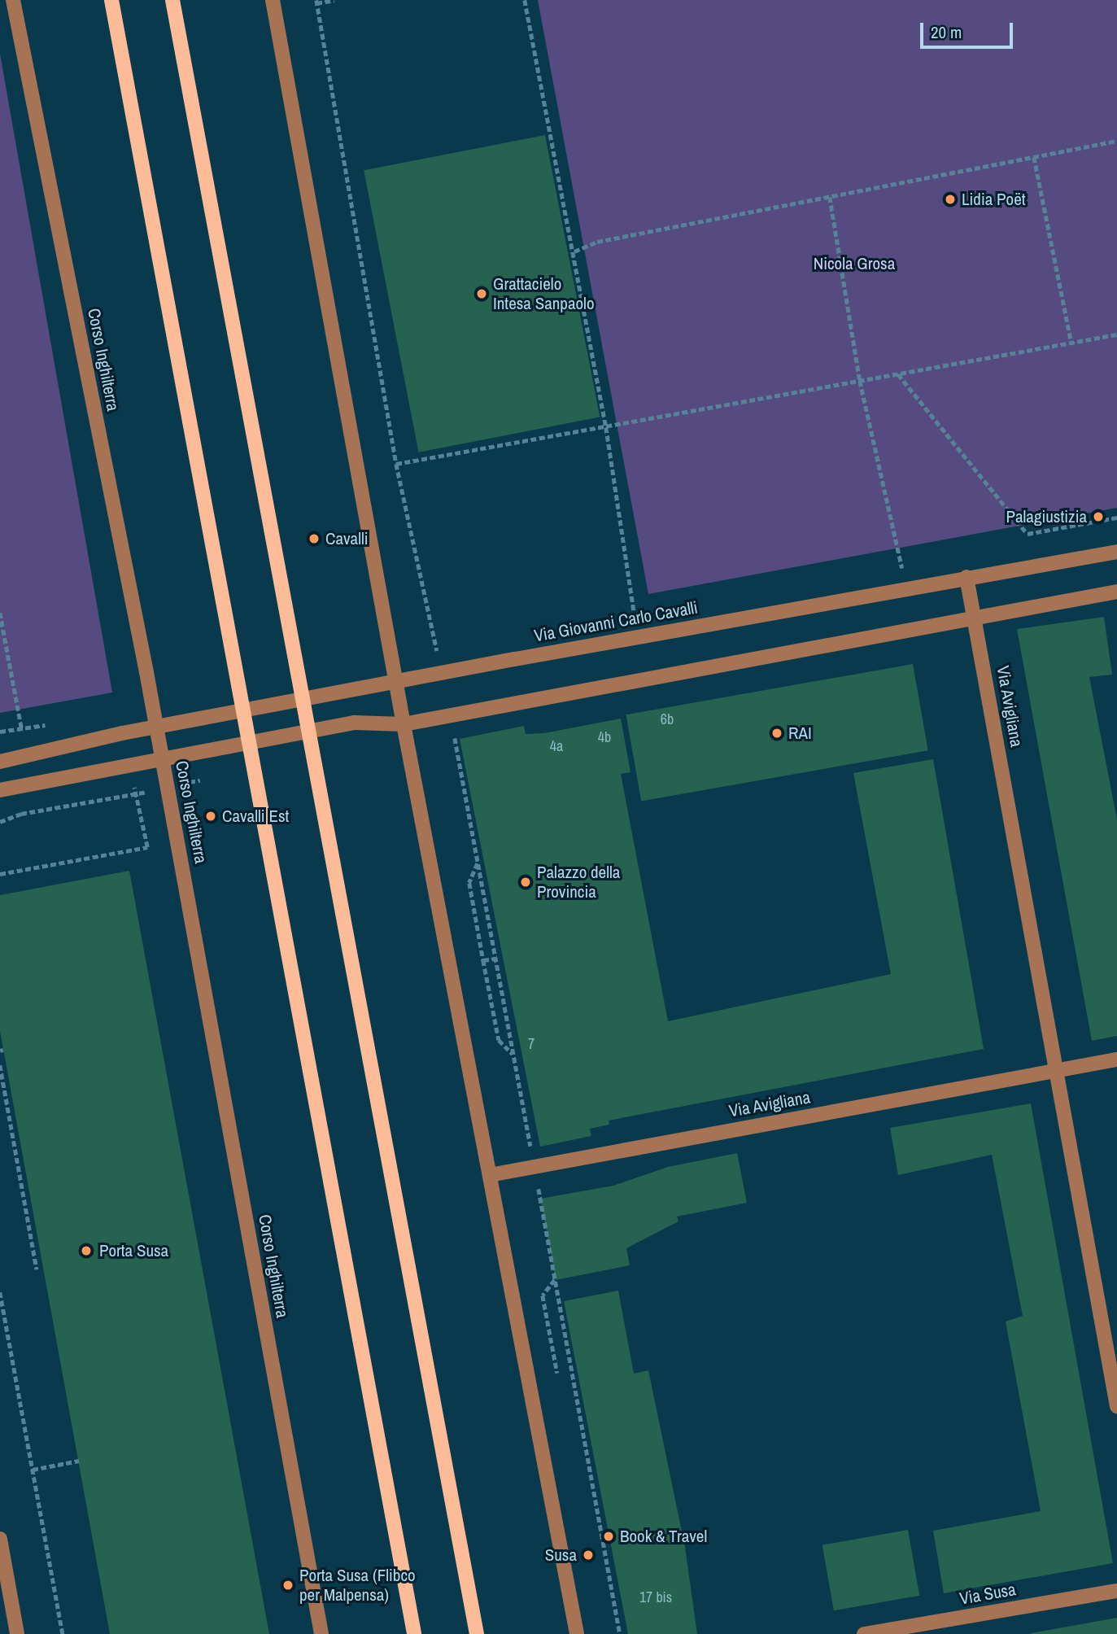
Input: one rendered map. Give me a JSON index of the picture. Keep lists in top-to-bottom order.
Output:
{
  "streets": {
    "street": [
      "Corso Inghilterra",
      "Via Giovanni Carlo Cavalli",
      "Via Avigliana",
      "Via Susa"
    ]
  },
  "crossings": [
    ["Corso Inghilterra", "Via Giovanni Carlo Cavalli"],
    ["Via Giovanni Carlo Cavalli", "Via Avigliana"]
  ],
  "parks": ["Nicola Grosa"],
  "places": [
    "Lidia Poët",
    "Grattacielo Intesa Sanpaolo",
    "Palagiustizia",
    "Cavalli",
    "RAI",
    "Cavalli Est",
    "Palazzo della Provincia",
    "Porta Susa",
    "Book & Travel",
    "Susa",
    "Porta Susa (Flibco per Malpensa)"
  ],
  "house_numbers": [
    "6b",
    "4b",
    "4a",
    "7",
    "17 bis"
  ],
  "scale_bar": "20 m"
}
